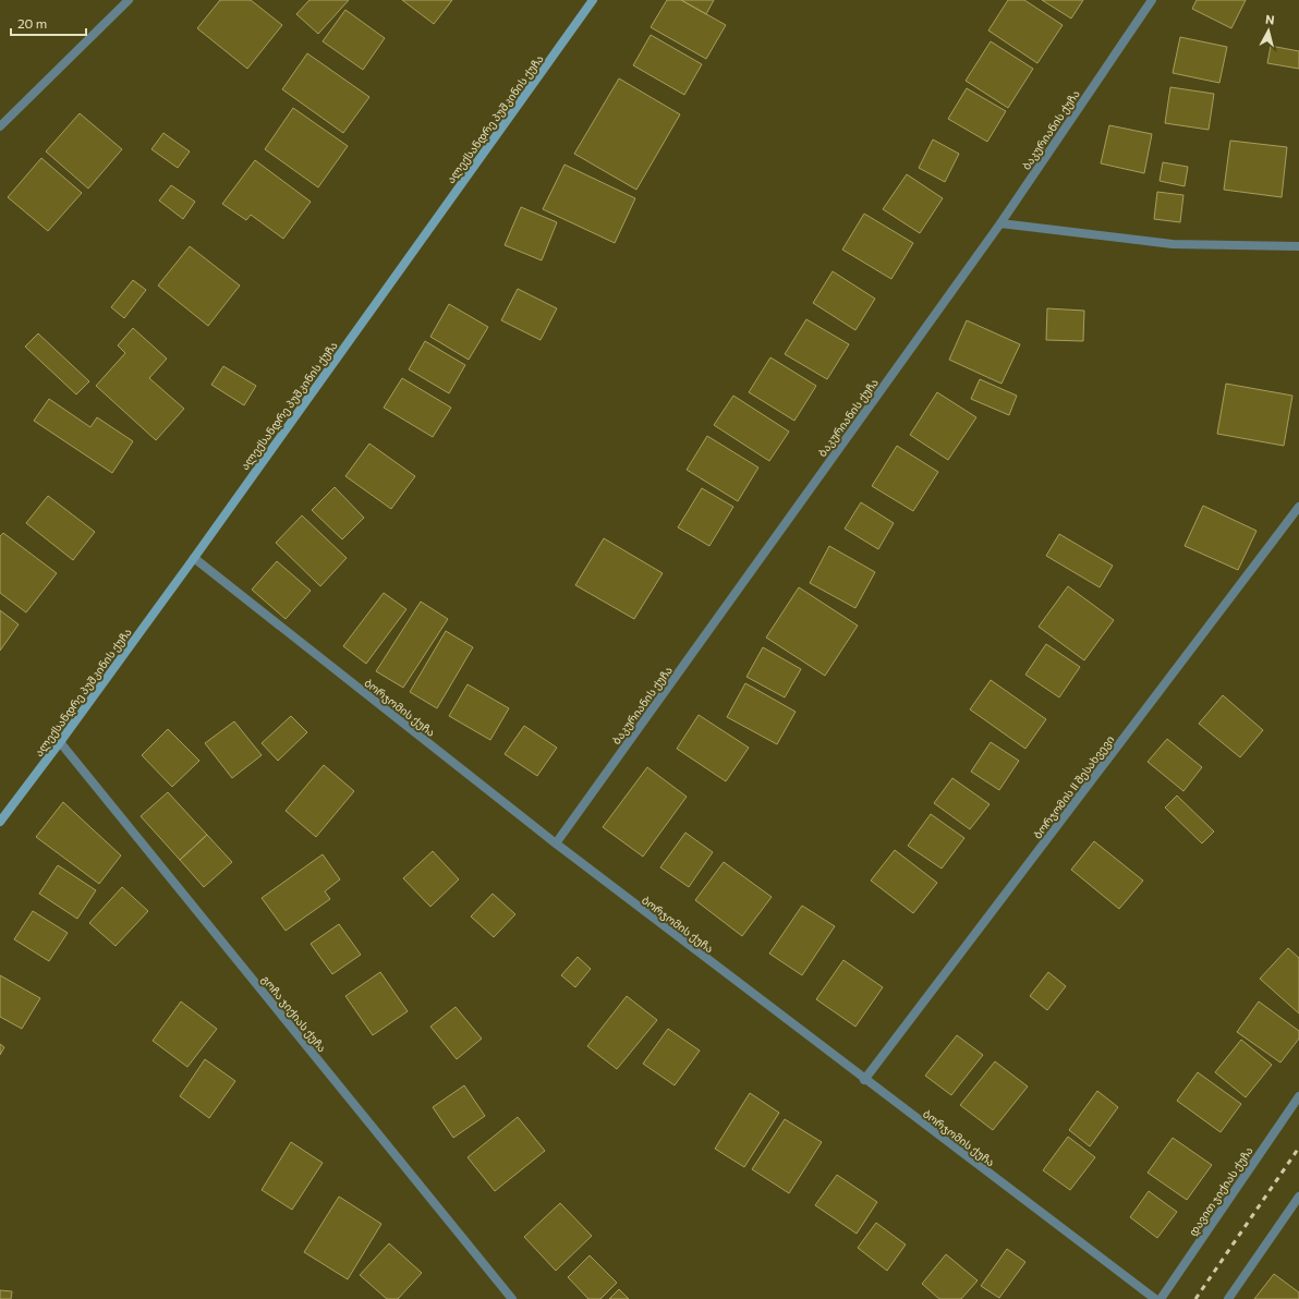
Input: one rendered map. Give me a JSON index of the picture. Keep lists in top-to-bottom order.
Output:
{
  "streets": {
    "street": [
      "ალექსანდრე პუშკინის ქუჩა",
      "ბაკურიანის ქუჩა",
      "ბორჯომის ქუჩა",
      "ბორჯომის II შესახვევი",
      "გოჩა ჯიქიას ქუჩა",
      "დავით ჯიქიას ქუჩა"
    ]
  },
  "crossings": [
    ["ალექსანდრე პუშკინის ქუჩა", "ბორჯომის ქუჩა"],
    ["ალექსანდრე პუშკინის ქუჩა", "გოჩა ჯიქიას ქუჩა"],
    ["ბაკურიანის ქუჩა", "ბორჯომის ქუჩა"],
    ["ბორჯომის ქუჩა", "ბორჯომის II შესახვევი"]
  ],
  "scale_bar": "20 m",
  "north": "top"
}
